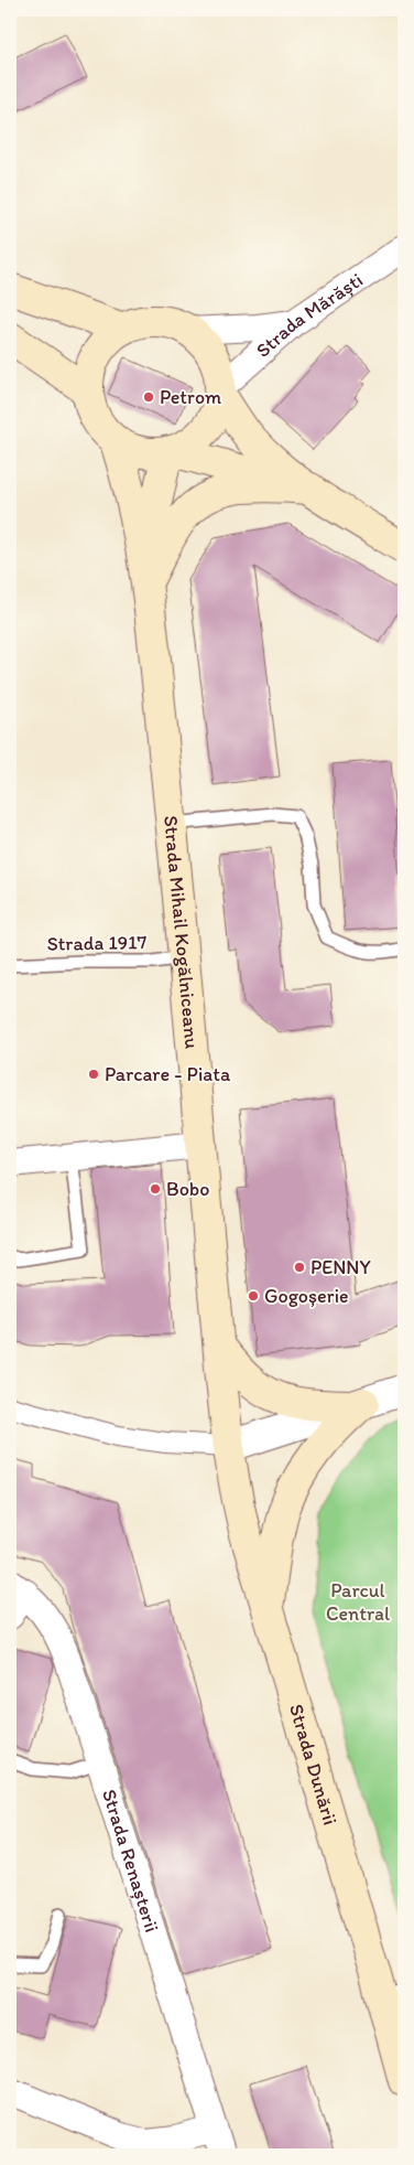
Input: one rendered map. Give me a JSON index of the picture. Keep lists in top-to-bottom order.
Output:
{
  "streets": {
    "main road": ["Strada Mihail Kogălniceanu", "Strada Dunării"],
    "street": ["Strada Mărăști", "Strada Renașterii"],
    "lane": ["Strada 1917"]
  },
  "crossings": [
    ["Strada Mărăști", "Strada Mihail Kogălniceanu"],
    ["Strada Mihail Kogălniceanu", "Strada 1917"],
    ["Strada Mihail Kogălniceanu", "Strada Dunării"]
  ],
  "parks": ["Parcul Central"],
  "places": [
    "Petrom",
    "Parcare - Piata",
    "Bobo",
    "PENNY",
    "Gogoșerie"
  ]
}
